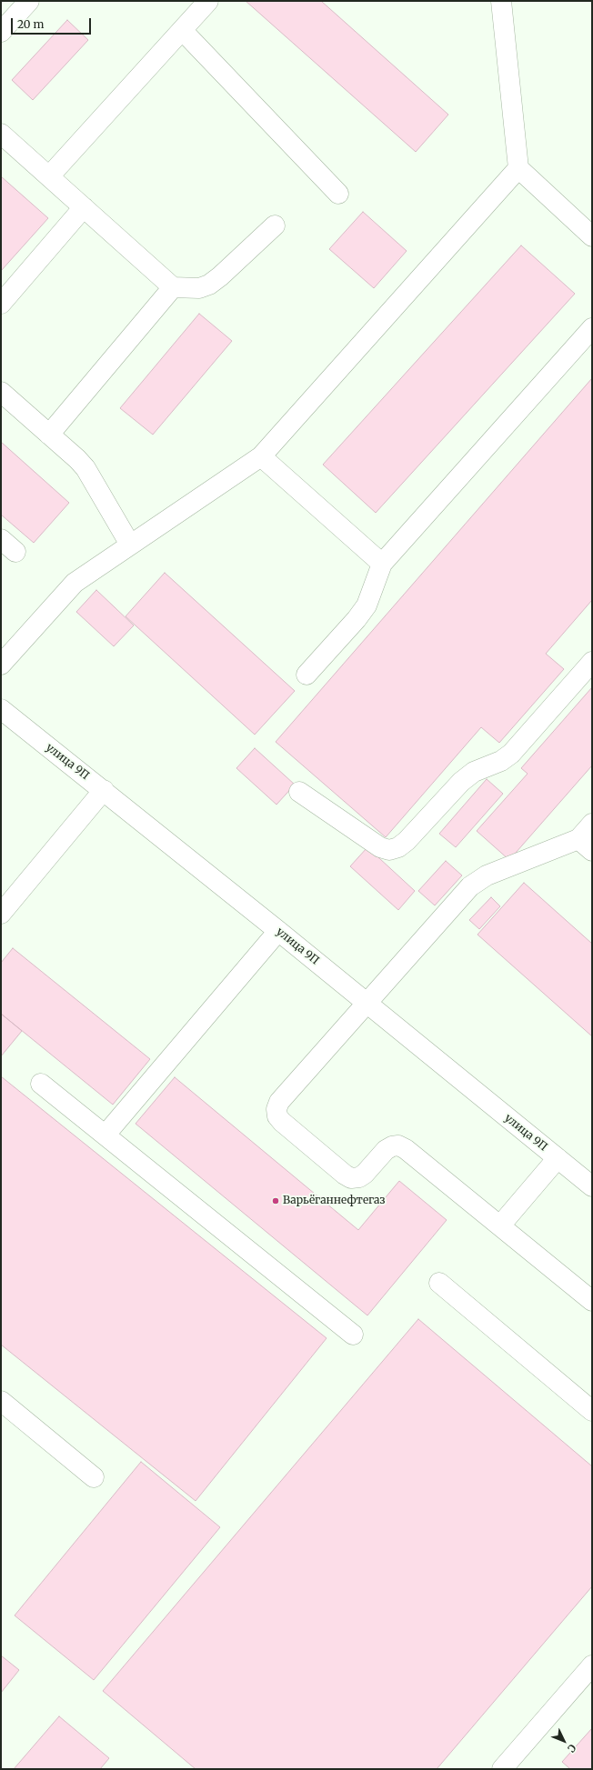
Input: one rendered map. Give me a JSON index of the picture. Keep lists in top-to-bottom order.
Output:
{
  "streets": {
    "street": ["улица 9П"]
  },
  "places": ["Варьёганнефтегаз"],
  "scale_bar": "20 m",
  "north": "bottom right"
}
